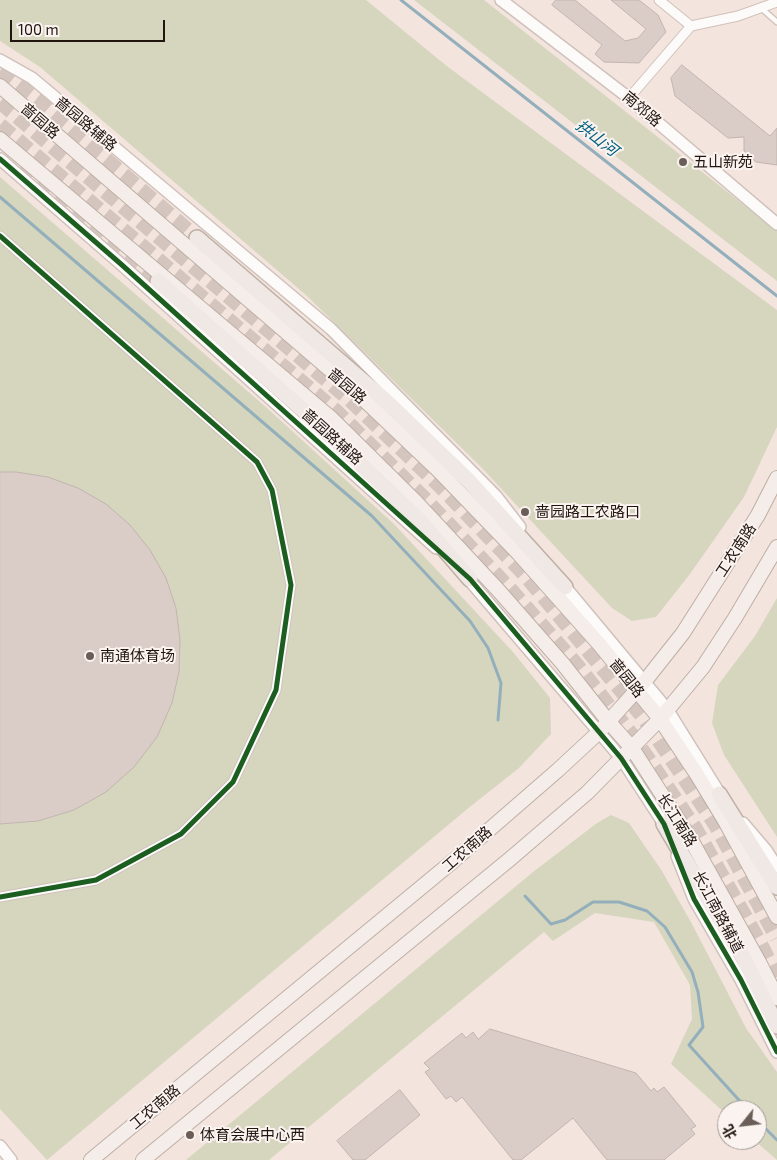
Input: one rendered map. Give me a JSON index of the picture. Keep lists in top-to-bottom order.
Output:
{
  "streets": {
    "main road": ["啬园路", "工农南路", "长江南路"],
    "street": ["南郊路", "啬园路辅路", "长江南路辅道"]
  },
  "crossings": [
    ["啬园路", "啬园路辅路"],
    ["啬园路", "工农南路"],
    ["啬园路辅路", "工农南路"],
    ["啬园路辅路", "长江南路辅道"]
  ],
  "water": ["拱山河"],
  "places": [
    "五山新苑",
    "啬园路工农路口",
    "南通体育场",
    "体育会展中心西"
  ],
  "scale_bar": "100 m",
  "north": "bottom left"
}
